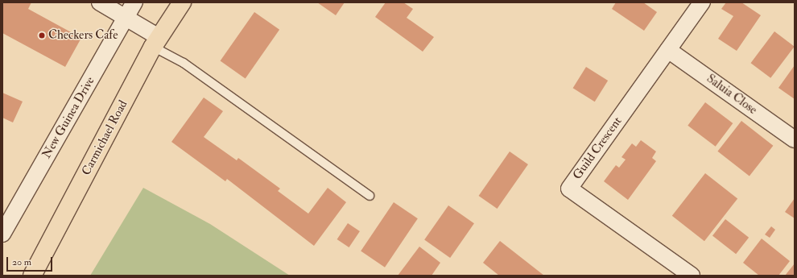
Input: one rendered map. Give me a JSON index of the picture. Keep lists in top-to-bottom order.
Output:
{
  "streets": {
    "main road": ["Carmichael Road"],
    "street": ["Saluia Close", "New Guinea Drive", "Guild Crescent"]
  },
  "crossings": [
    ["Saluia Close", "Guild Crescent"]
  ],
  "places": ["Checkers Cafe"],
  "scale_bar": "20 m"
}
